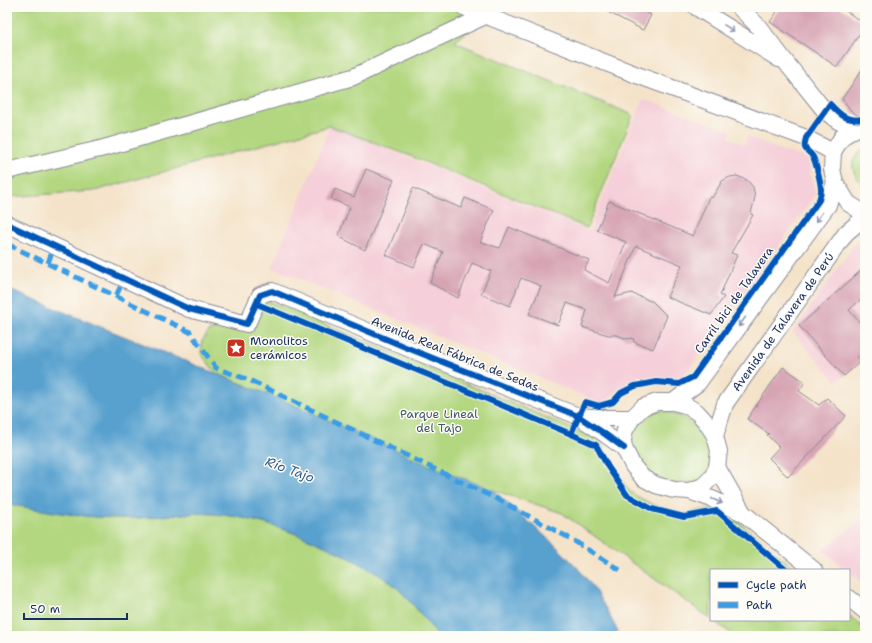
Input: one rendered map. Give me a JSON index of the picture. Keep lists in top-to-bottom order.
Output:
{
  "streets": {
    "street": ["Avenida de Talavera de Perú", "Avenida Real Fábrica de Sedas"],
    "cycle path": ["Carril bici de Talavera"]
  },
  "crossings": [
    ["Avenida de Talavera de Perú", "Avenida Real Fábrica de Sedas"]
  ],
  "water": ["Río Tajo"],
  "parks": ["Parque Lineal del Tajo"],
  "places": {
    "place": ["Monolitos cerámicos"]
  },
  "legend": ["Cycle path", "Path"],
  "scale_bar": "50 m"
}
